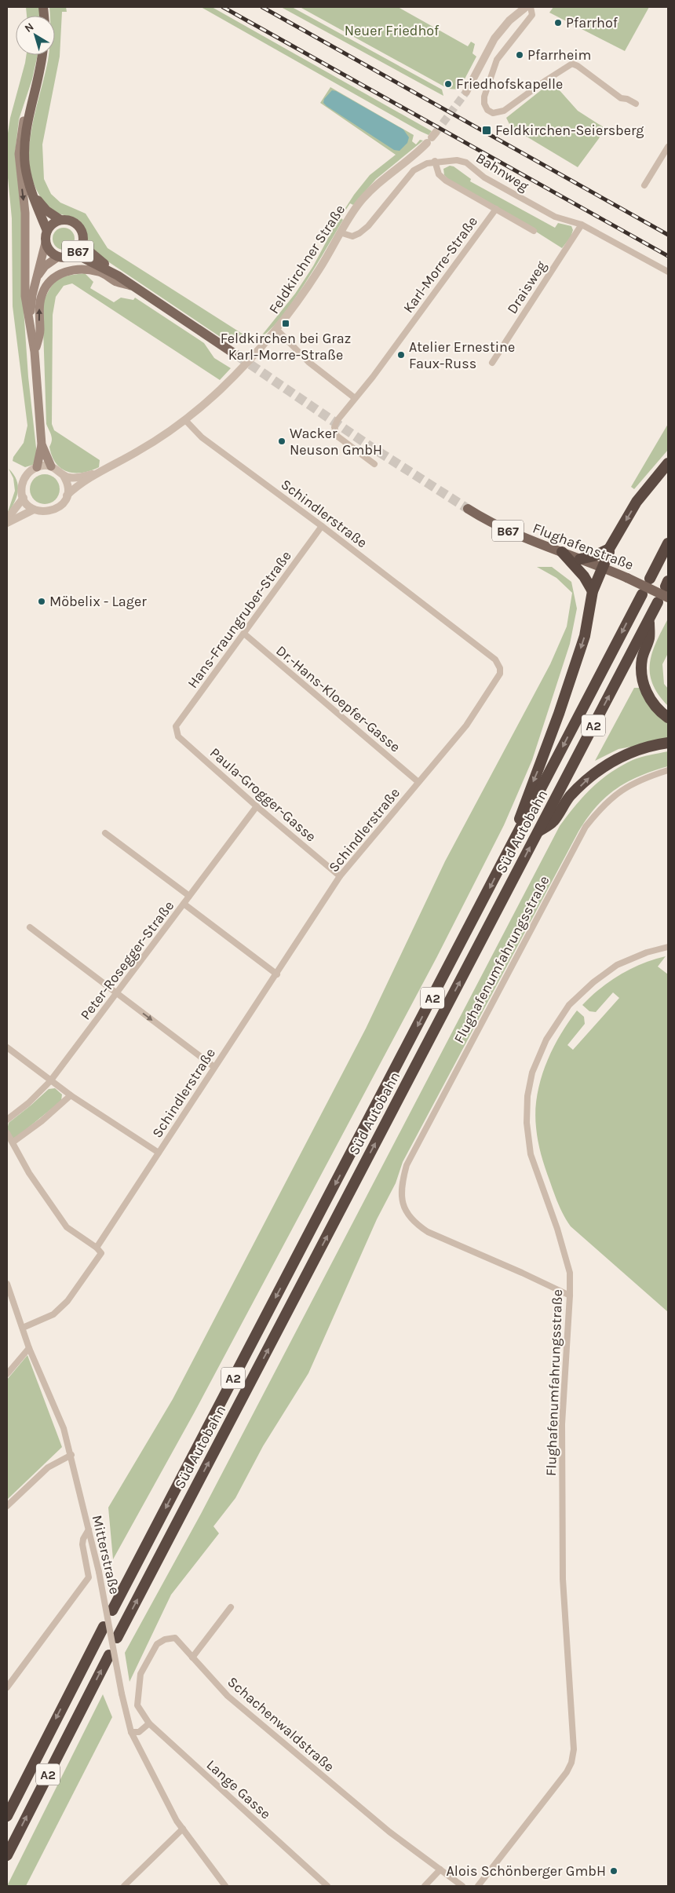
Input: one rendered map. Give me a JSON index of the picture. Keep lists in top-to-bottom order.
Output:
{
  "streets": {
    "highway": ["A2", "Süd Autobahn"],
    "main road": ["B67", "Flughafenstraße"],
    "street": [
      "Bahnweg",
      "Feldkirchner Straße",
      "Karl-Morre-Straße",
      "Draisweg",
      "Schindlerstraße",
      "Hans-Fraungruber-Straße",
      "Dr.-Hans-Kloepfer-Gasse",
      "Paula-Grogger-Gasse",
      "Flughafenumfahrungsstraße",
      "Peter-Rosegger-Straße",
      "Mitterstraße",
      "Schachenwaldstraße",
      "Lange Gasse"
    ]
  },
  "crossings": [
    ["Bahnweg", "Feldkirchner Straße"],
    ["Bahnweg", "Karl-Morre-Straße"],
    ["Bahnweg", "Draisweg"],
    ["Feldkirchner Straße", "Schindlerstraße"],
    ["Schindlerstraße", "Hans-Fraungruber-Straße"],
    ["Schindlerstraße", "Dr.-Hans-Kloepfer-Gasse"],
    ["Schindlerstraße", "Paula-Grogger-Gasse"],
    ["Schindlerstraße", "Mitterstraße"],
    ["Hans-Fraungruber-Straße", "Dr.-Hans-Kloepfer-Gasse"],
    ["Hans-Fraungruber-Straße", "Paula-Grogger-Gasse"],
    ["Paula-Grogger-Gasse", "Peter-Rosegger-Straße"],
    ["Schachenwaldstraße", "Lange Gasse"]
  ],
  "parks": ["Neuer Friedhof"],
  "places": {
    "other": [
      "Pfarrhof",
      "Pfarrheim",
      "Friedhofskapelle",
      "Atelier Ernestine Faux-Russ",
      "Wacker Neuson GmbH",
      "Möbelix - Lager",
      "Alois Schönberger GmbH"
    ],
    "transit": ["Feldkirchen-Seiersberg", "Feldkirchen bei Graz Karl-Morre-Straße"]
  },
  "north": "top left"
}
